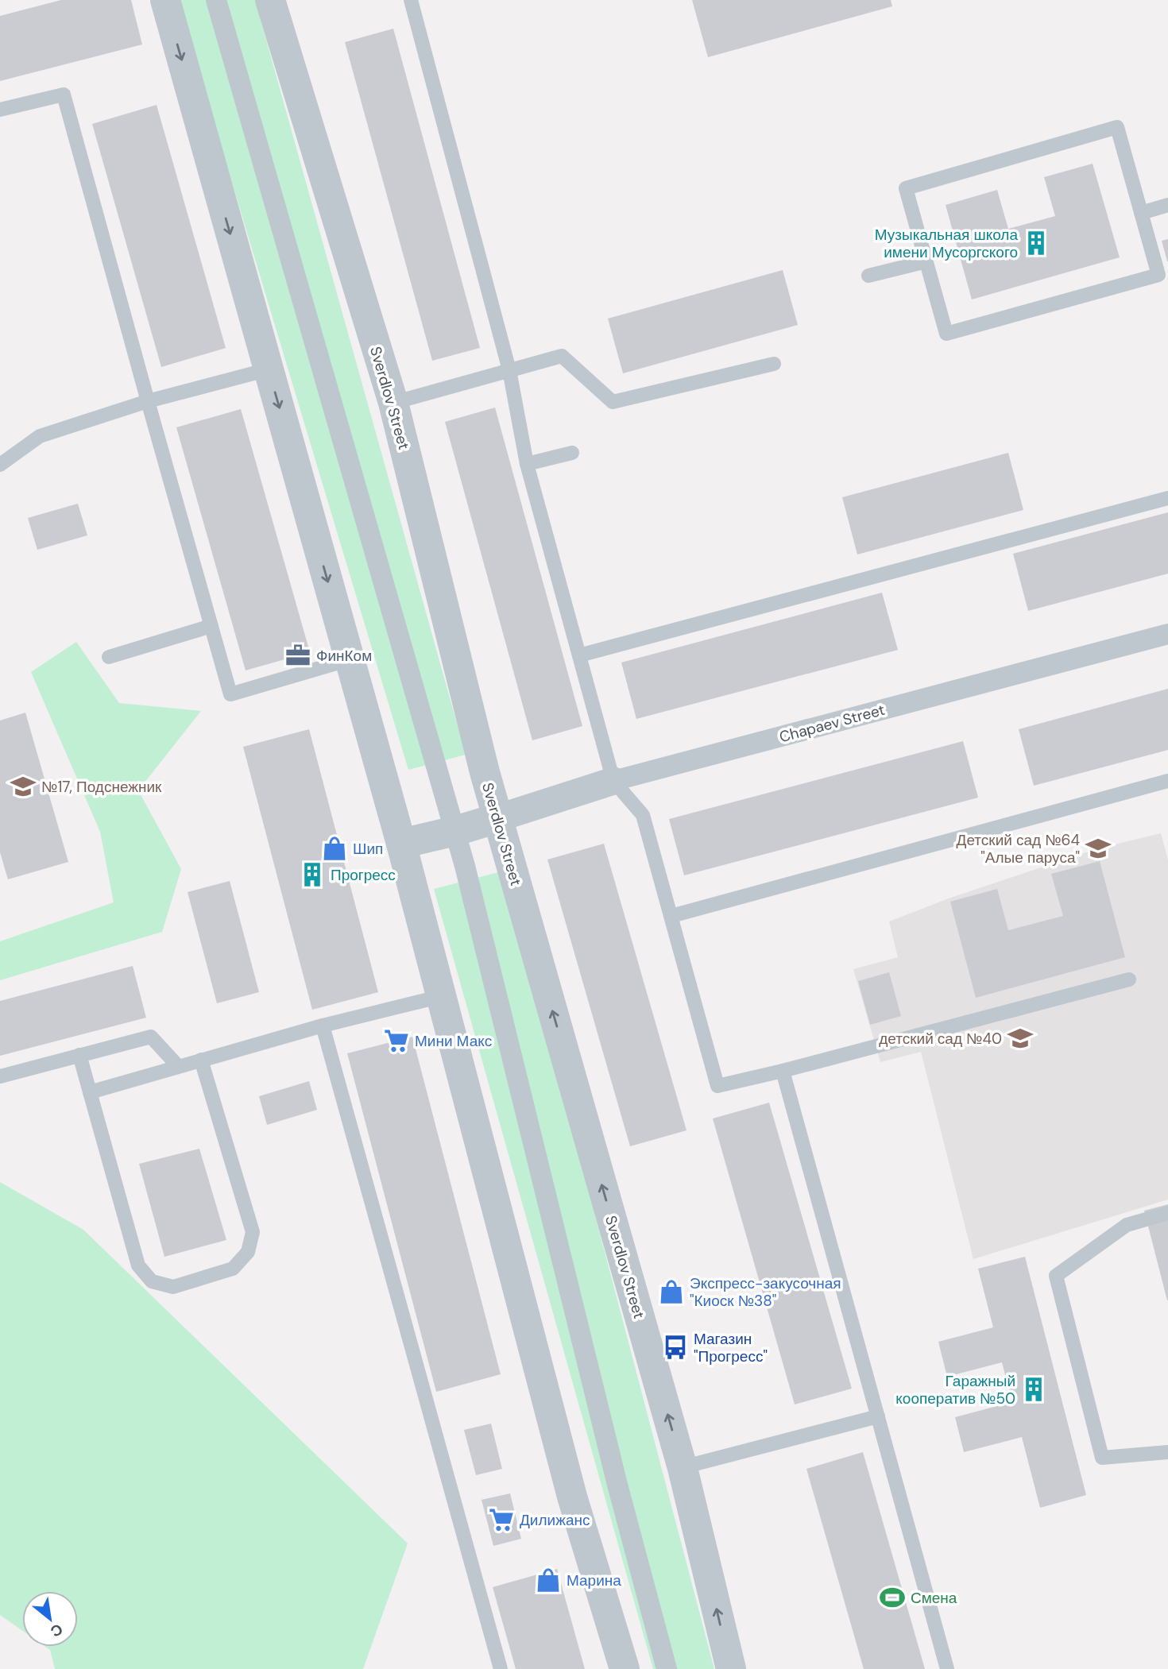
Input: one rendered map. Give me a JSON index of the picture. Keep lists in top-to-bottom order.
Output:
{
  "streets": {
    "street": ["Sverdlov Street", "Chapaev Street"]
  },
  "crossings": [
    ["Sverdlov Street", "Chapaev Street"]
  ],
  "places": {
    "building": ["Музыкальная школа имени Мусоргского", "Прогресс", "Гаражный кооператив №50"],
    "office": ["ФинКом"],
    "school or university": ["№17, Подснежник", "Детский сад №64 \"Алые паруса\"", "детский сад №40"],
    "shop": ["Шип", "Экспресс-закусочная \"Киоск №38\"", "Марина"],
    "supermarket": ["Мини Макс", "Дилижанс"],
    "bus stop": ["Магазин \"Прогресс\""],
    "sports": ["Смена"]
  },
  "north": "bottom right"
}
